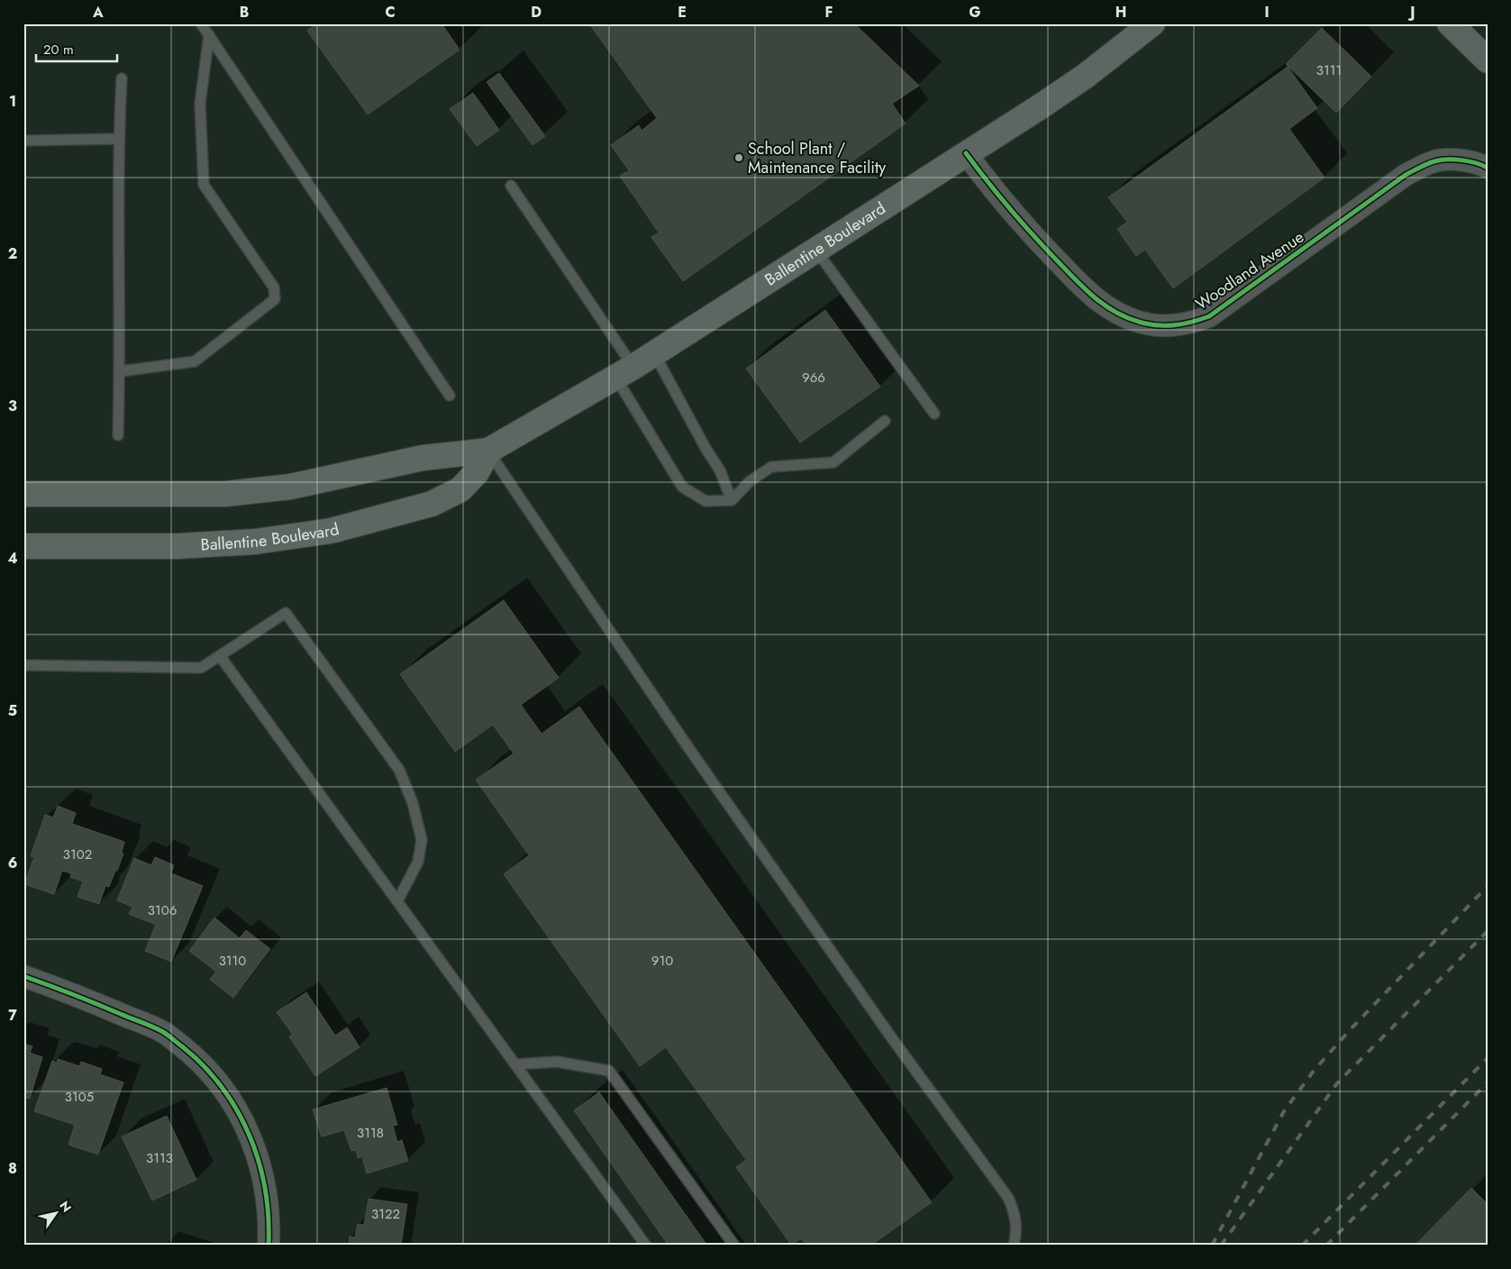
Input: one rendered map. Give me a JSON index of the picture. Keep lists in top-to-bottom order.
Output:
{
  "streets": {
    "main road": ["Ballentine Boulevard"],
    "street": ["Woodland Avenue"]
  },
  "crossings": [
    ["Ballentine Boulevard", "Woodland Avenue"]
  ],
  "places": ["School Plant / Maintenance Facility"],
  "house_numbers": [
    "3111",
    "966",
    "3102",
    "3106",
    "3110",
    "910",
    "3105",
    "3118",
    "3113",
    "3122"
  ],
  "scale_bar": "20 m",
  "north": "top right",
  "grid": {
    "columns": [
      "A",
      "B",
      "C",
      "D",
      "E",
      "F",
      "G",
      "H",
      "I",
      "J"
    ],
    "rows": [
      "1",
      "2",
      "3",
      "4",
      "5",
      "6",
      "7",
      "8"
    ]
  }
}
